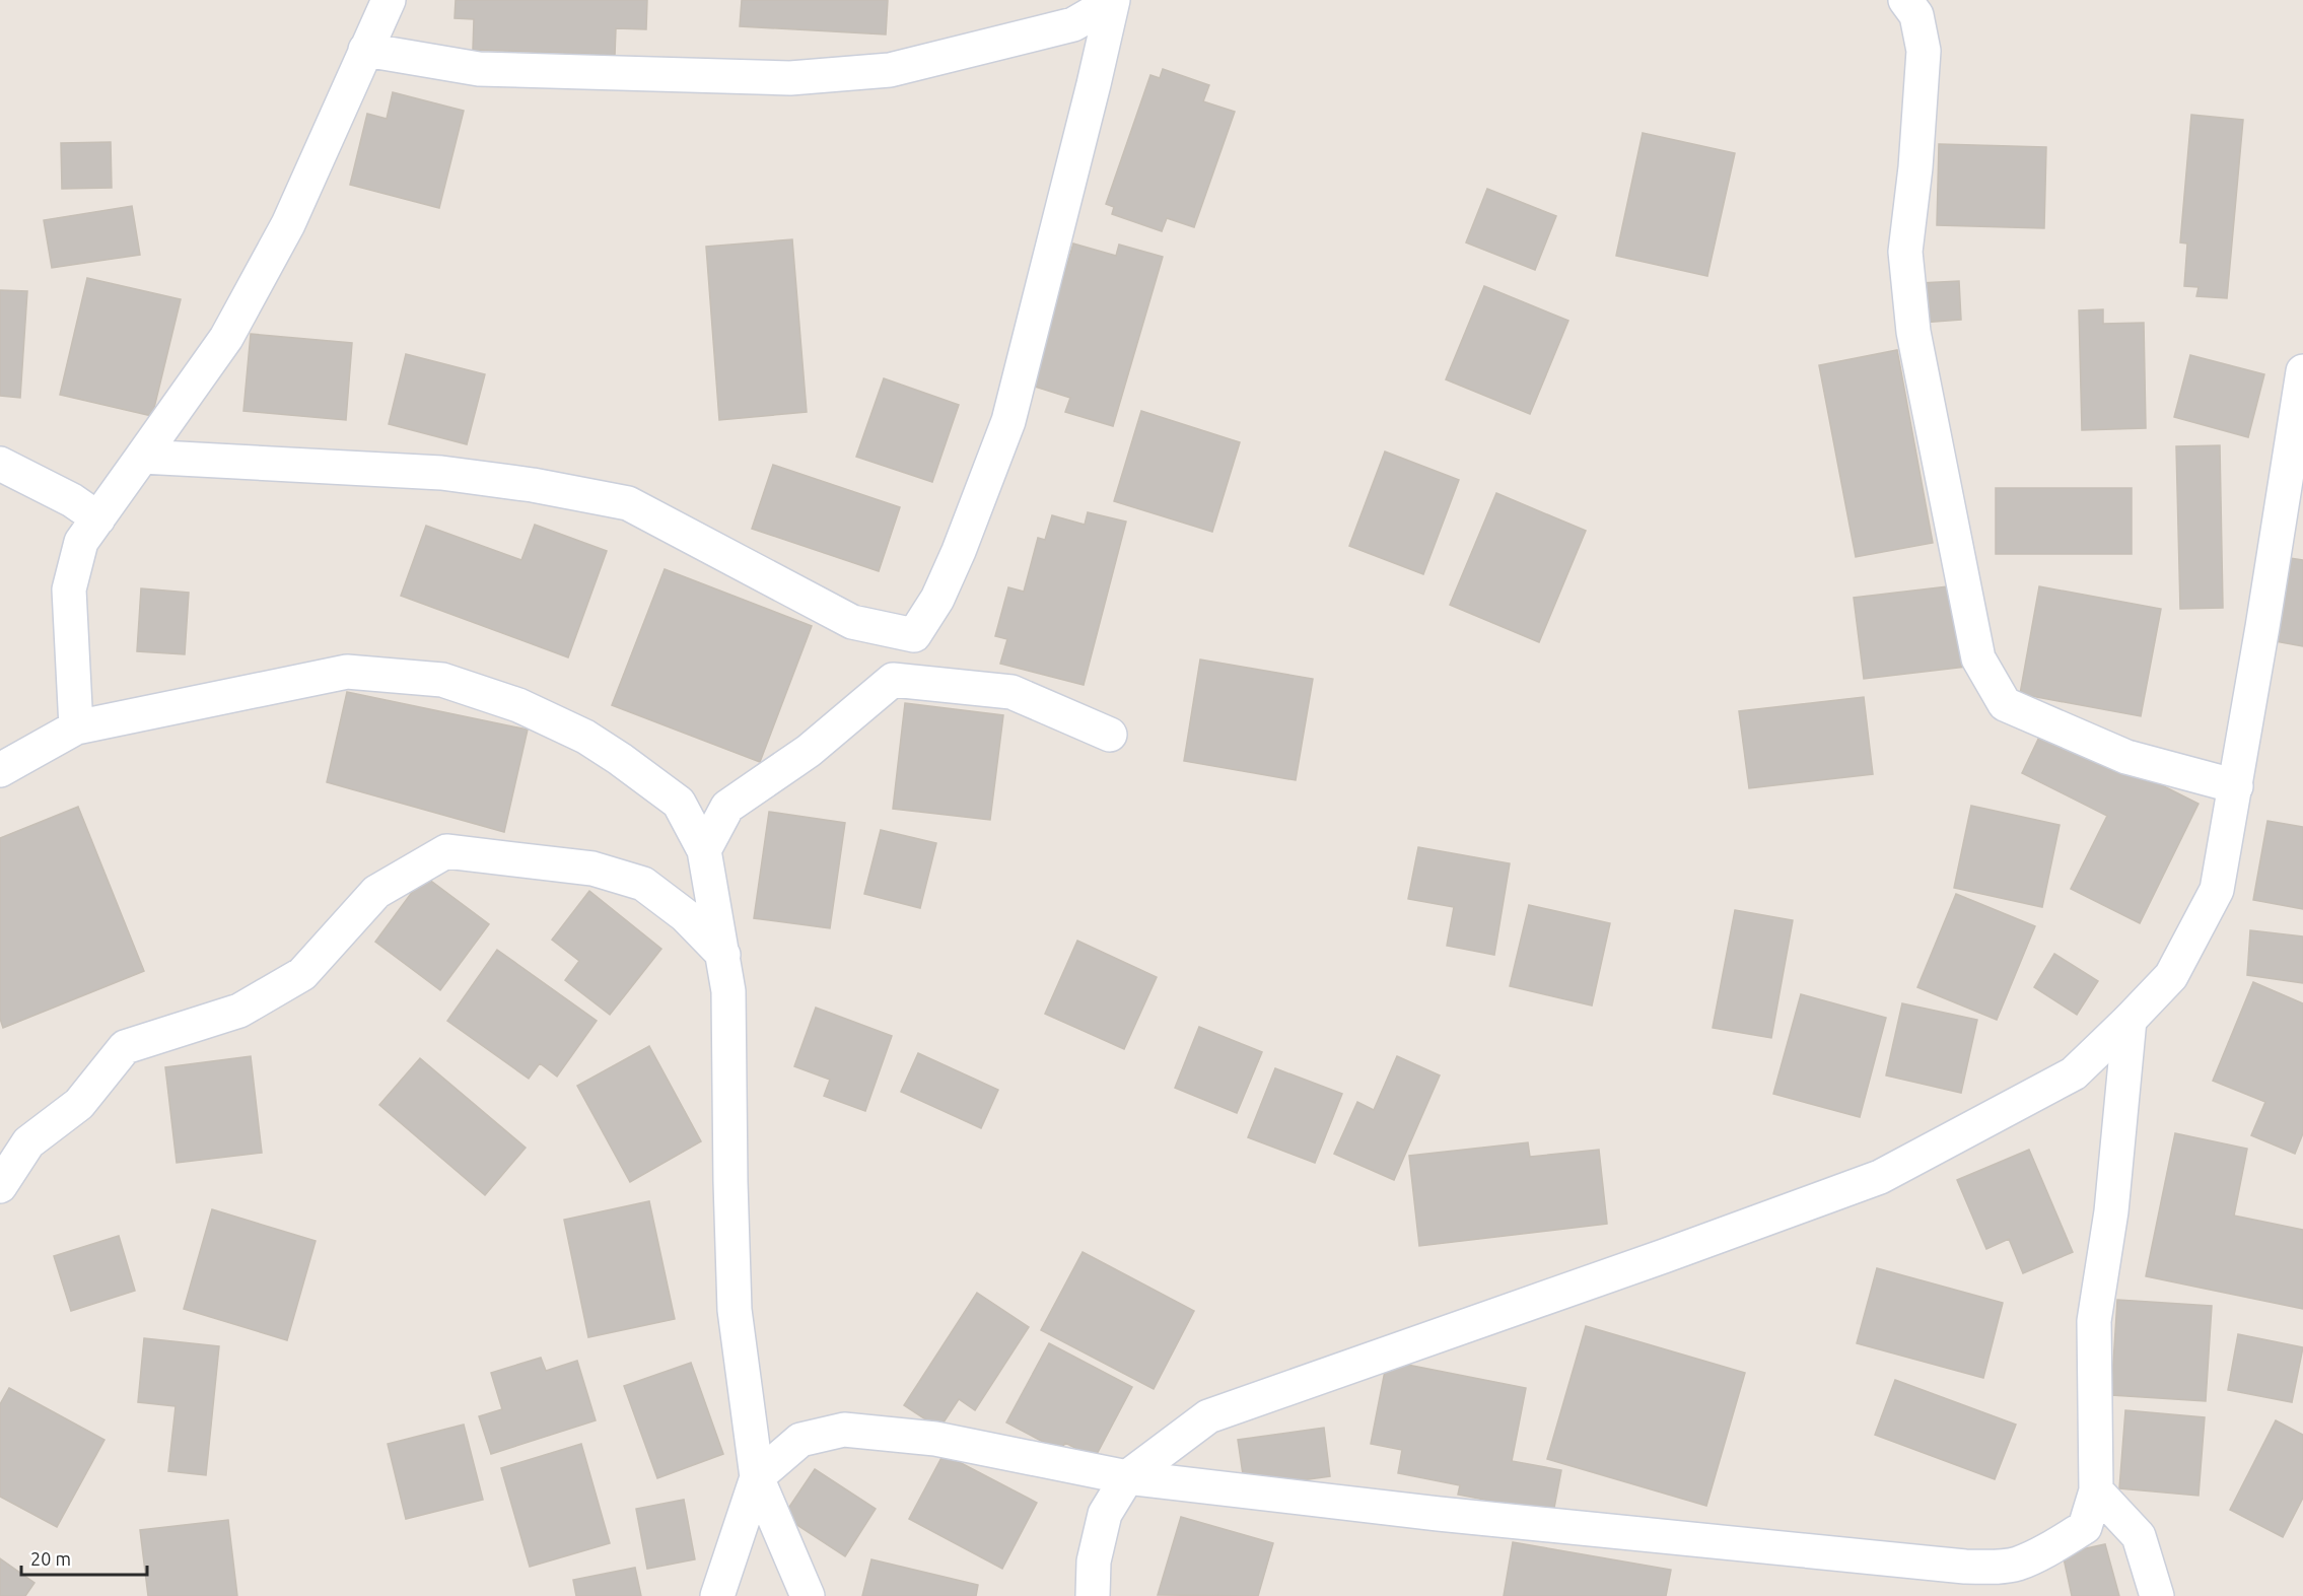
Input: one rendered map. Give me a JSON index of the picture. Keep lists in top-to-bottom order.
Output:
{
  "scale_bar": "20 m"
}
